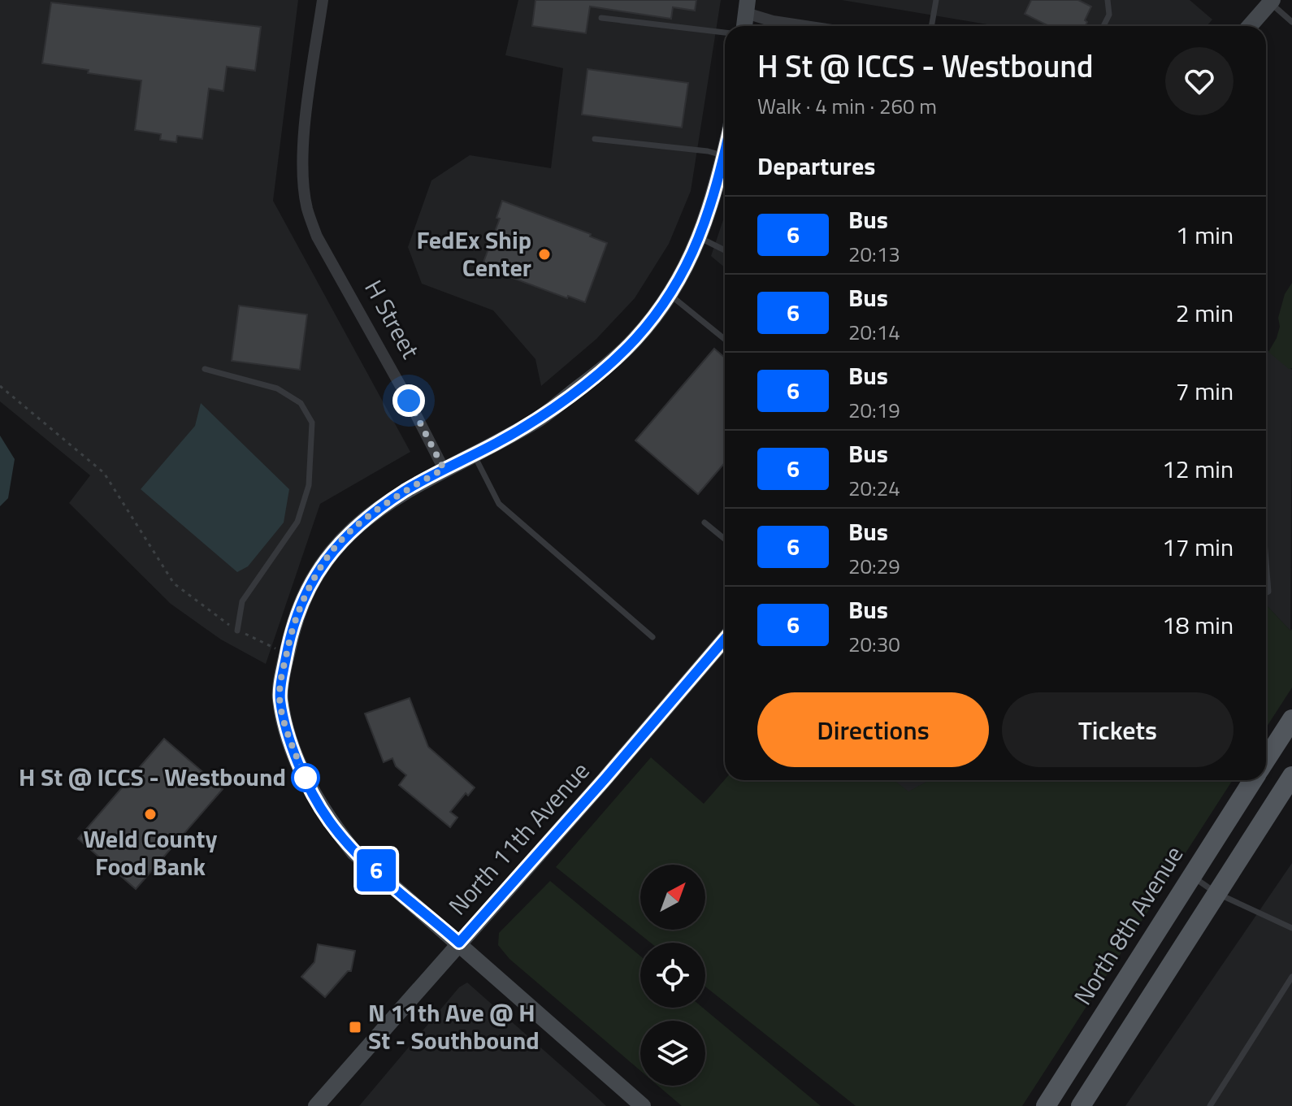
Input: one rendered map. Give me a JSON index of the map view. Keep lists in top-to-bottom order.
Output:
{
  "streets": {
    "main road": ["North 8th Avenue"],
    "street": ["H Street", "North 11th Avenue"]
  },
  "places": {
    "other": ["FedEx Ship Center", "H St @ ICCS - Westbound", "Weld County Food Bank"],
    "transit": ["N 11th Ave @ H St - Southbound"]
  },
  "lines": ["bus line 6"],
  "north": "top right",
  "page": {
    "on_map": "6",
    "heading": [
      ["H St @ ICCS - Westbound", "Walk · 4 min · 260 m"],
      "Departures"
    ],
    "list": [
      {
        "mark": "6",
        "name": "Bus",
        "note": "20:13",
        "value": "1 min"
      },
      {
        "mark": "6",
        "name": "Bus",
        "note": "20:14",
        "value": "2 min"
      },
      {
        "mark": "6",
        "name": "Bus",
        "note": "20:19",
        "value": "7 min"
      },
      {
        "mark": "6",
        "name": "Bus",
        "note": "20:24",
        "value": "12 min"
      },
      {
        "mark": "6",
        "name": "Bus",
        "note": "20:29",
        "value": "17 min"
      },
      {
        "mark": "6",
        "name": "Bus",
        "note": "20:30",
        "value": "18 min"
      }
    ],
    "buttons": ["Directions", "Tickets"]
  }
}
